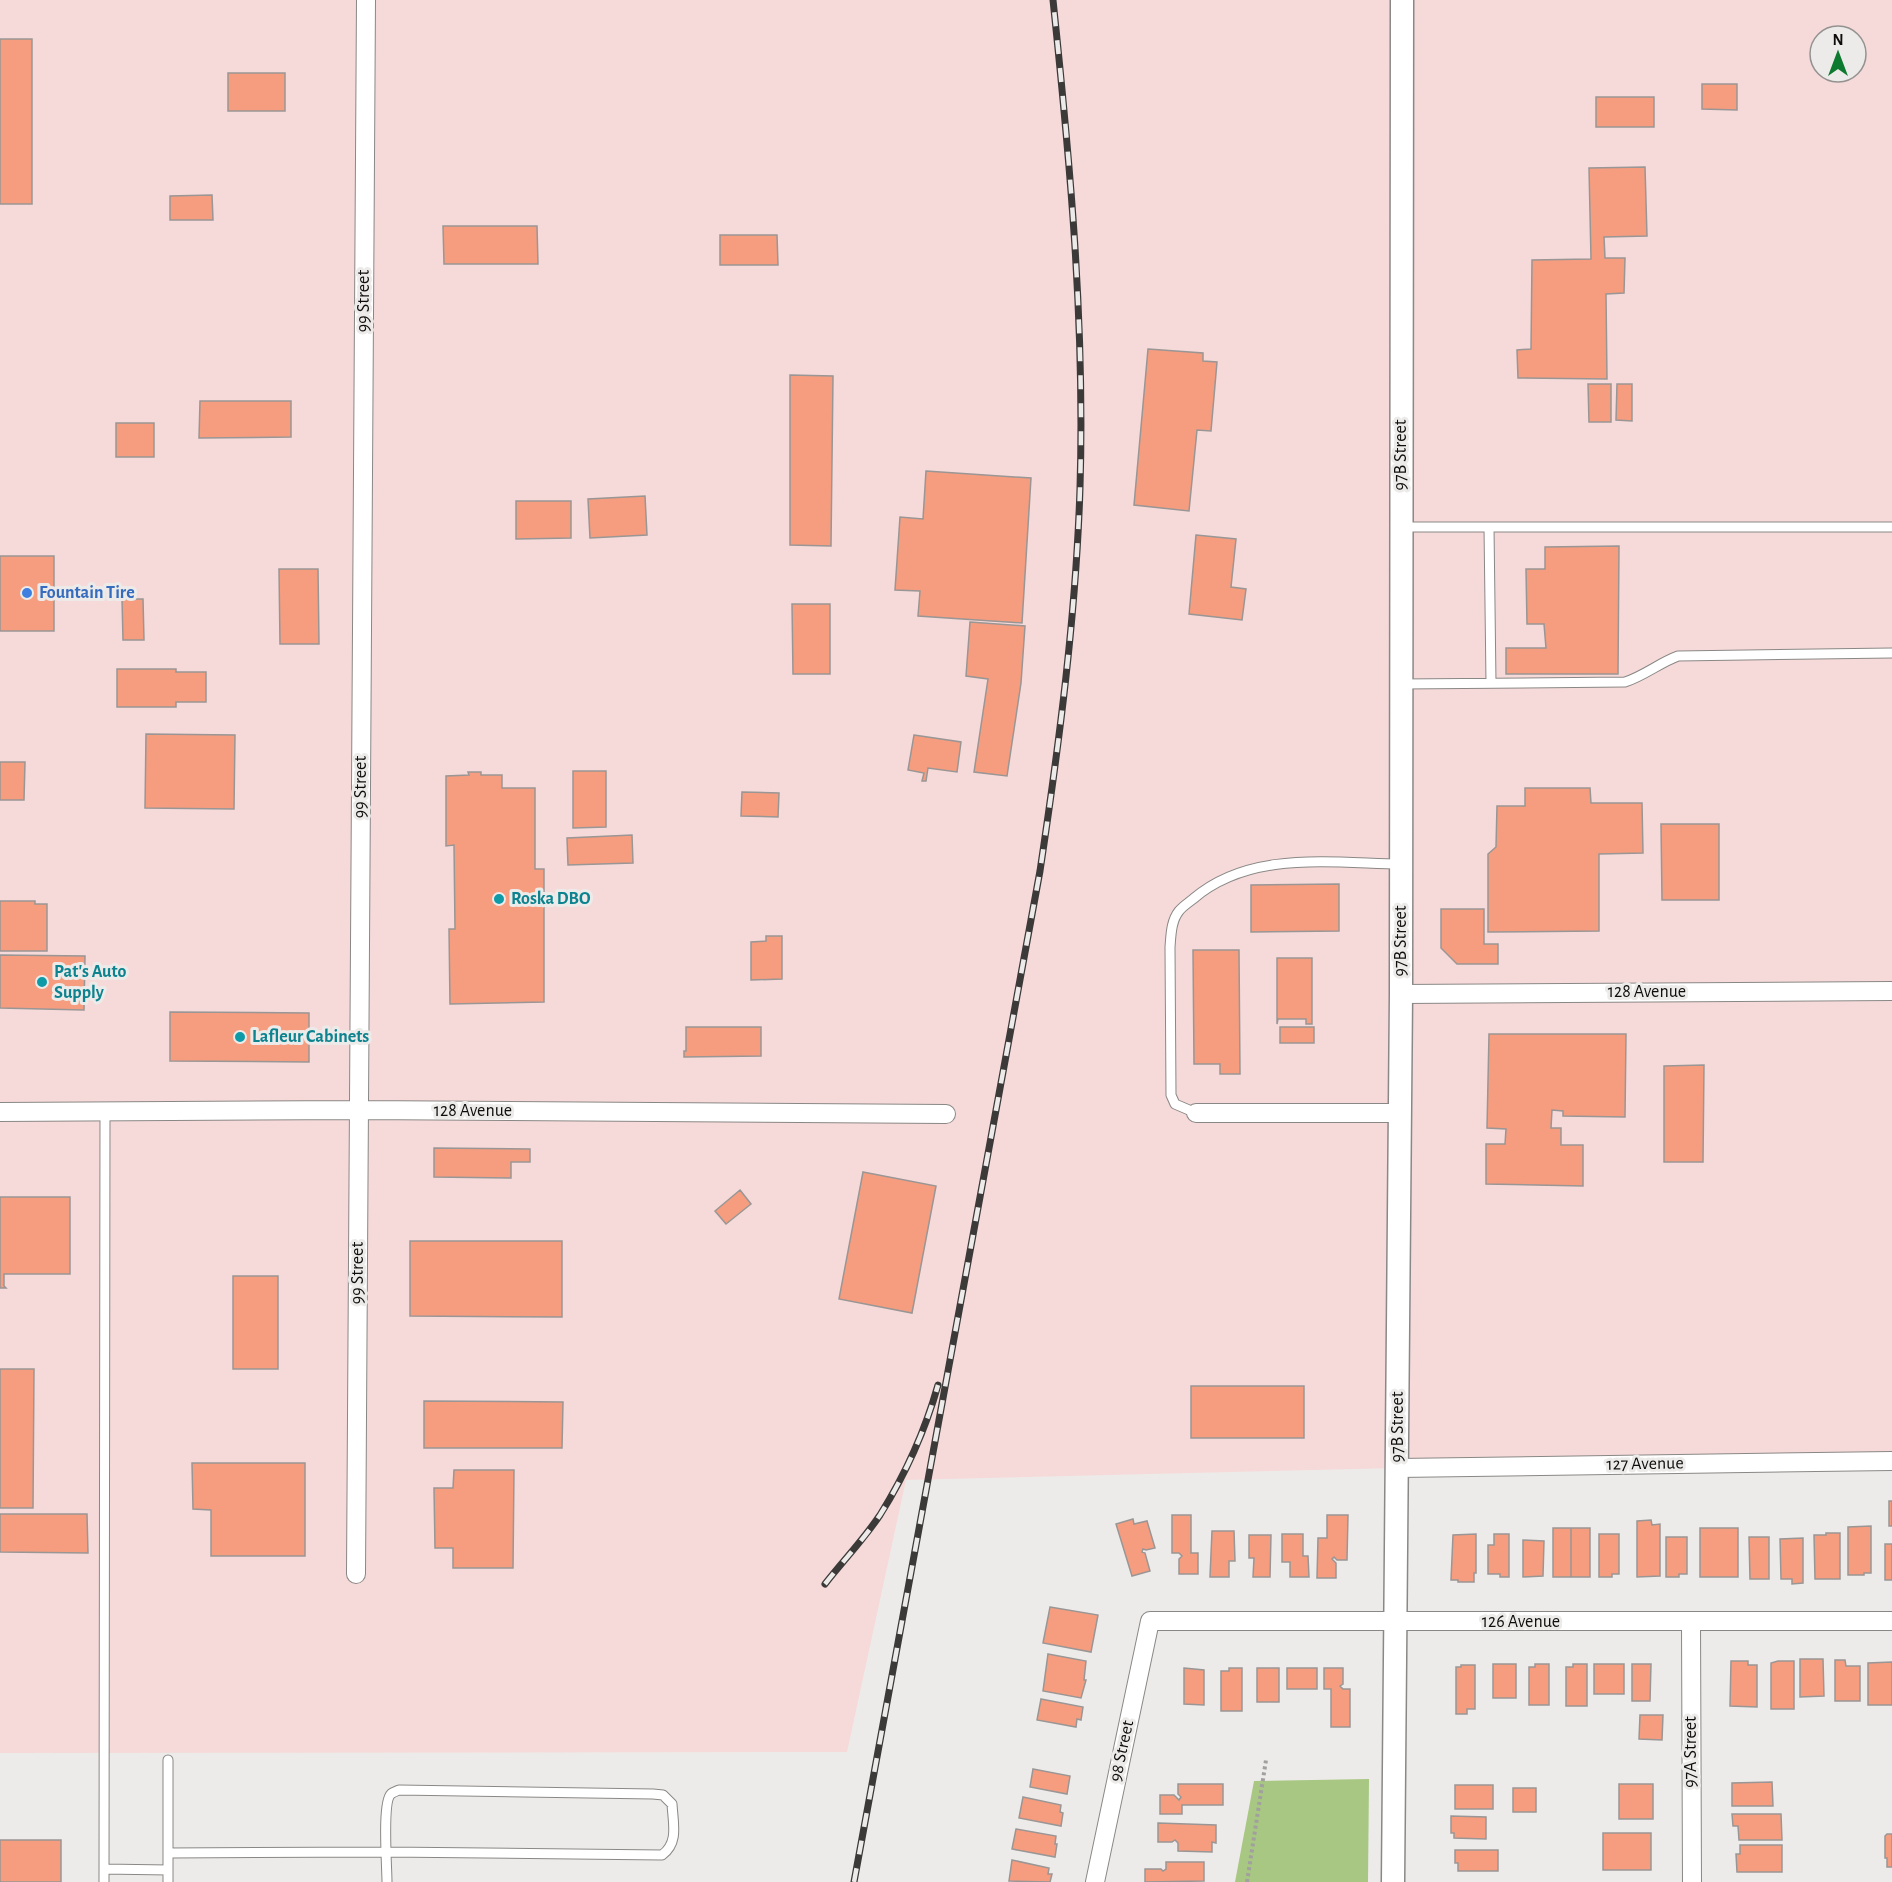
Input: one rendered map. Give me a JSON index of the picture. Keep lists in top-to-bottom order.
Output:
{
  "streets": {
    "street": [
      "99 Street",
      "97B Street",
      "128 Avenue",
      "127 Avenue",
      "126 Avenue",
      "98 Street",
      "97A Street"
    ]
  },
  "crossings": [
    ["99 Street", "128 Avenue"],
    ["97B Street", "128 Avenue"],
    ["97B Street", "127 Avenue"],
    ["97B Street", "126 Avenue"],
    ["126 Avenue", "98 Street"],
    ["126 Avenue", "97A Street"]
  ],
  "places": [
    "Fountain Tire",
    "Roska DBO",
    "Pat's Auto Supply",
    "Lafleur Cabinets"
  ],
  "north": "top"
}
